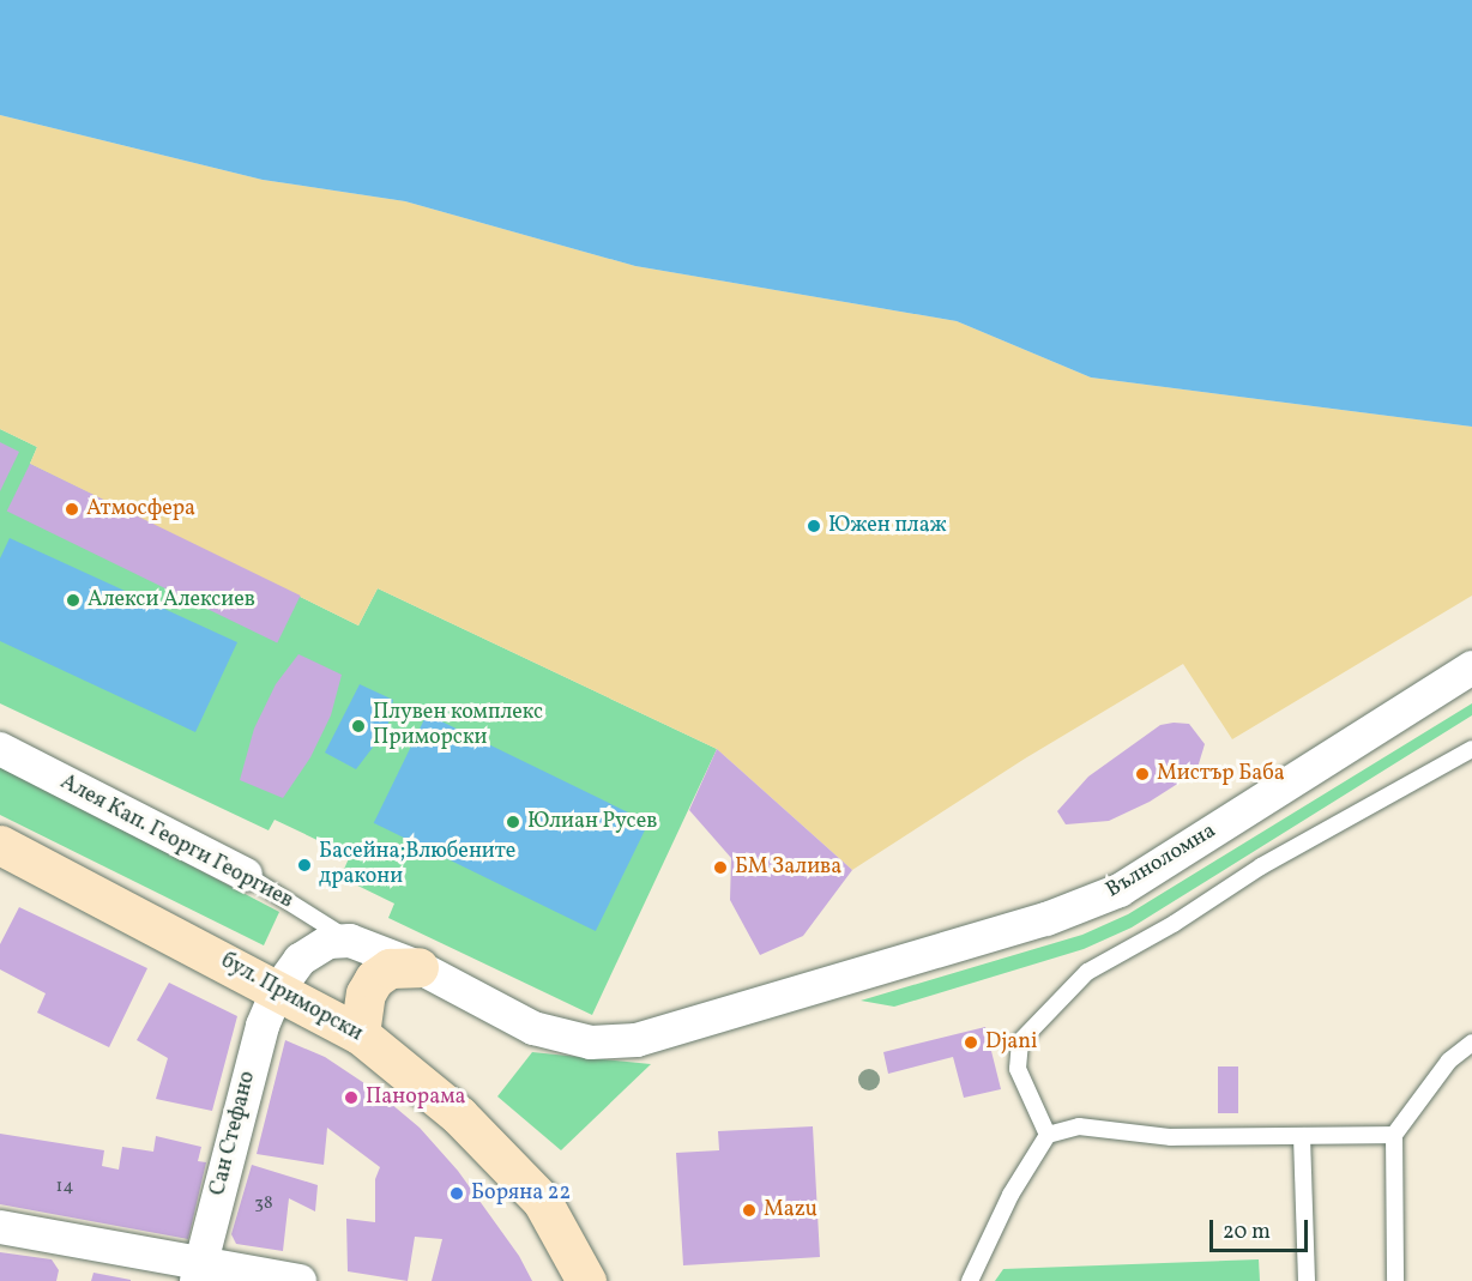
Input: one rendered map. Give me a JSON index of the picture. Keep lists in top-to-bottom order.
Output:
{
  "streets": {
    "main road": ["бул. Приморски"],
    "street": ["Алея Кап. Георги Георгиев", "Вълноломна", "Сан Стефано"]
  },
  "crossings": [
    ["Алея Кап. Георги Георгиев", "Вълноломна"],
    ["Алея Кап. Георги Георгиев", "Сан Стефано"],
    ["Вълноломна", "Сан Стефано"],
    ["бул. Приморски", "Сан Стефано"]
  ],
  "places": [
    "Атмосфера",
    "Южен плаж",
    "Алекси Алексиев",
    "Плувен комплекс Приморски",
    "Мистър Баба",
    "Юлиан Русев",
    "Басейна;Влюбените дракони",
    "БМ Залива",
    "Djani",
    "Панорама",
    "Боряна 22",
    "Mazu"
  ],
  "house_numbers": ["14", "38"],
  "scale_bar": "20 m"
}
